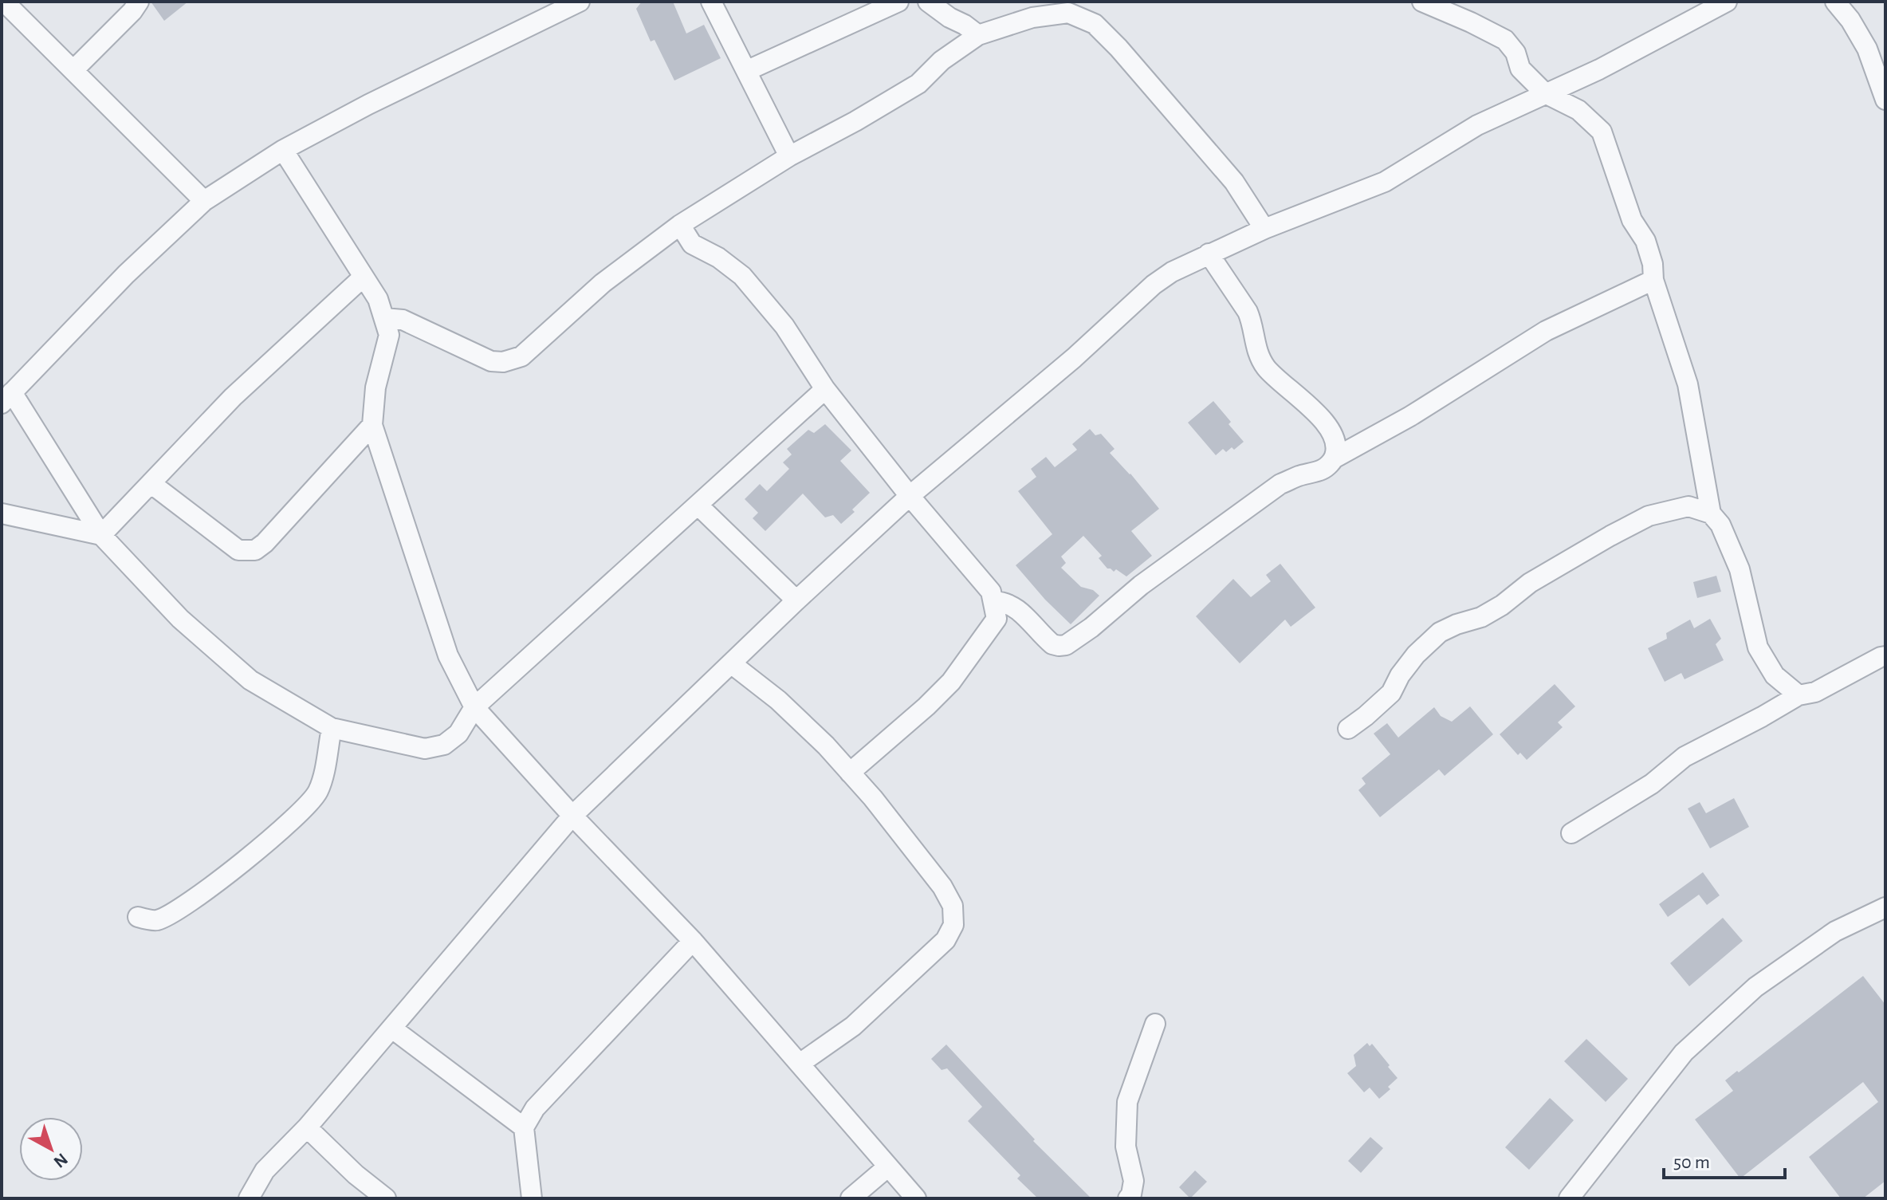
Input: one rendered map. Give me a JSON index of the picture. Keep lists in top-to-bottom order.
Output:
{
  "scale_bar": "50 m",
  "north": "bottom right"
}
